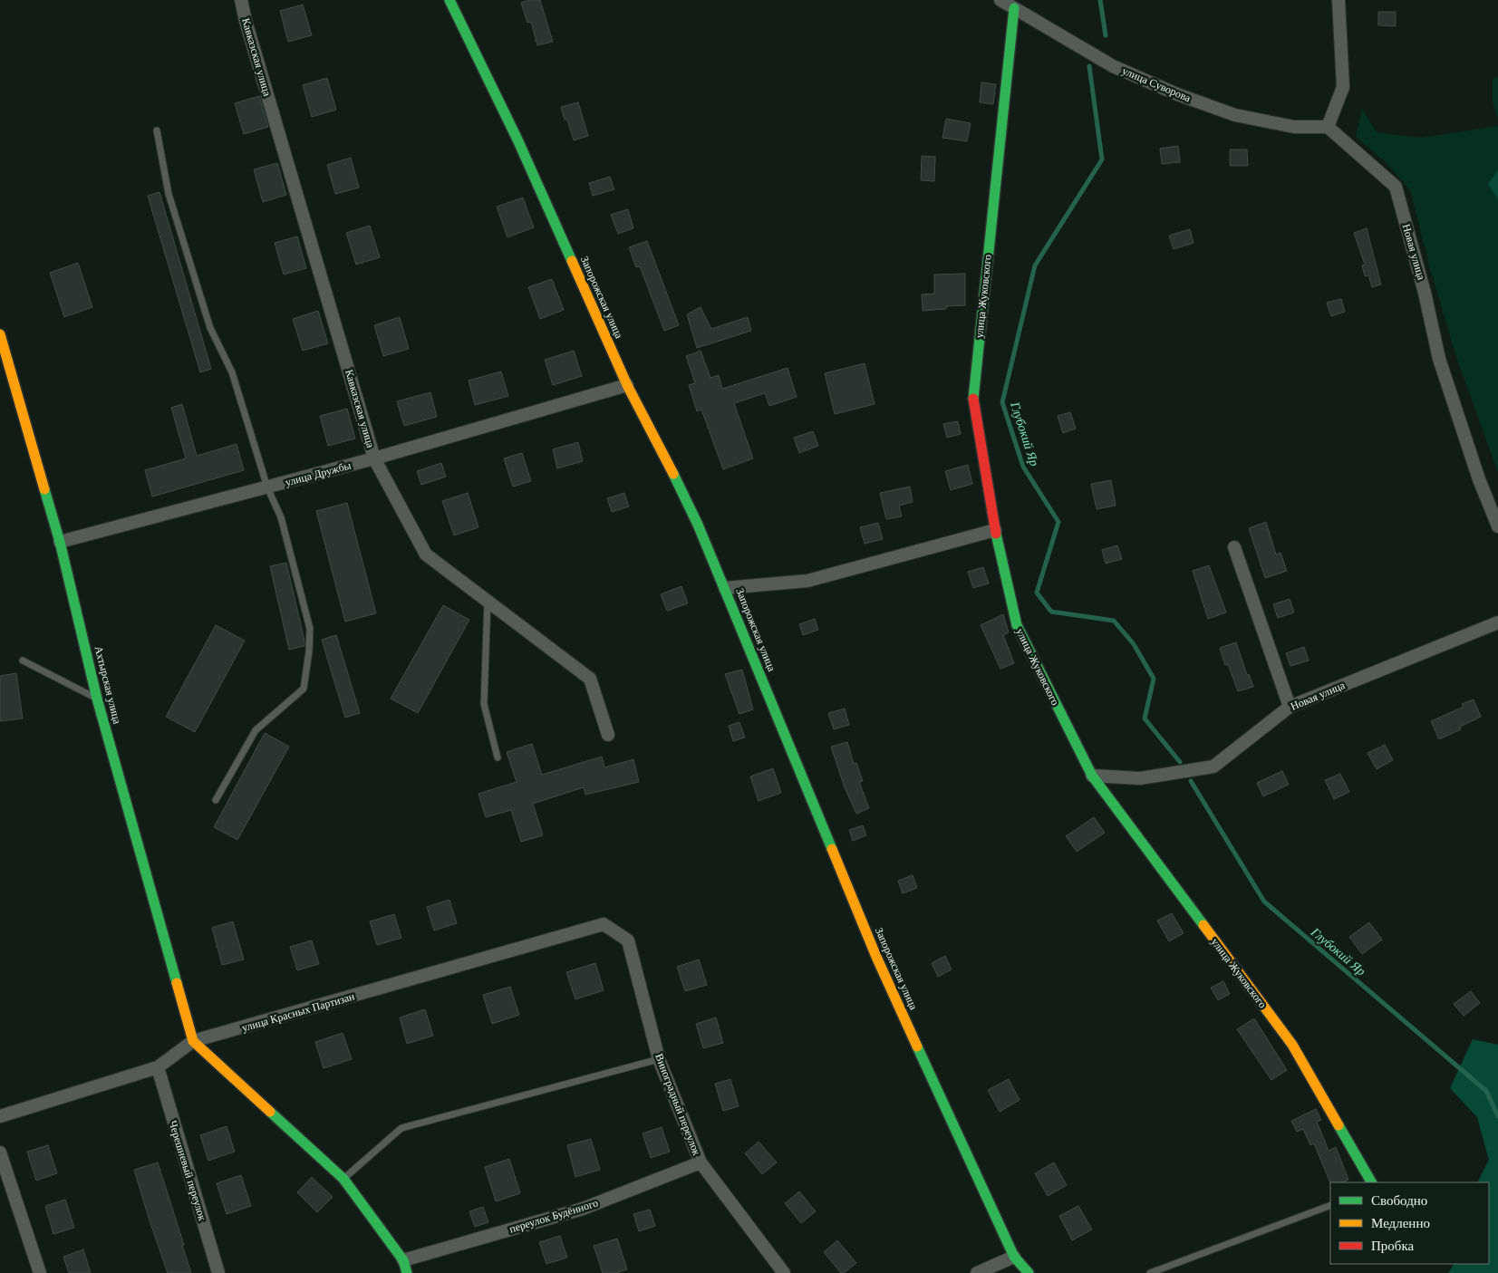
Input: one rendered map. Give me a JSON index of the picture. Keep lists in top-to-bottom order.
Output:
{
  "streets": {
    "street": [
      "Кавказская улица",
      "улица Суворова",
      "Новая улица",
      "улица Жуковского",
      "Запорожская улица",
      "улица Дружбы",
      "Ахтырская улица",
      "улица Красных Партизан",
      "Виноградный переулок",
      "Черешневый переулок",
      "переулок Будённого"
    ]
  },
  "crossings": [
    ["Кавказская улица", "улица Дружбы"],
    ["улица Суворова", "Новая улица"],
    ["улица Суворова", "улица Жуковского"],
    ["Новая улица", "улица Жуковского"],
    ["Запорожская улица", "улица Дружбы"],
    ["улица Дружбы", "Ахтырская улица"],
    ["Ахтырская улица", "улица Красных Партизан"],
    ["улица Красных Партизан", "Виноградный переулок"],
    ["улица Красных Партизан", "Черешневый переулок"],
    ["Виноградный переулок", "переулок Будённого"]
  ],
  "water": ["Глубокий Яр"],
  "legend": ["Свободно", "Медленно", "Пробка"]
}
